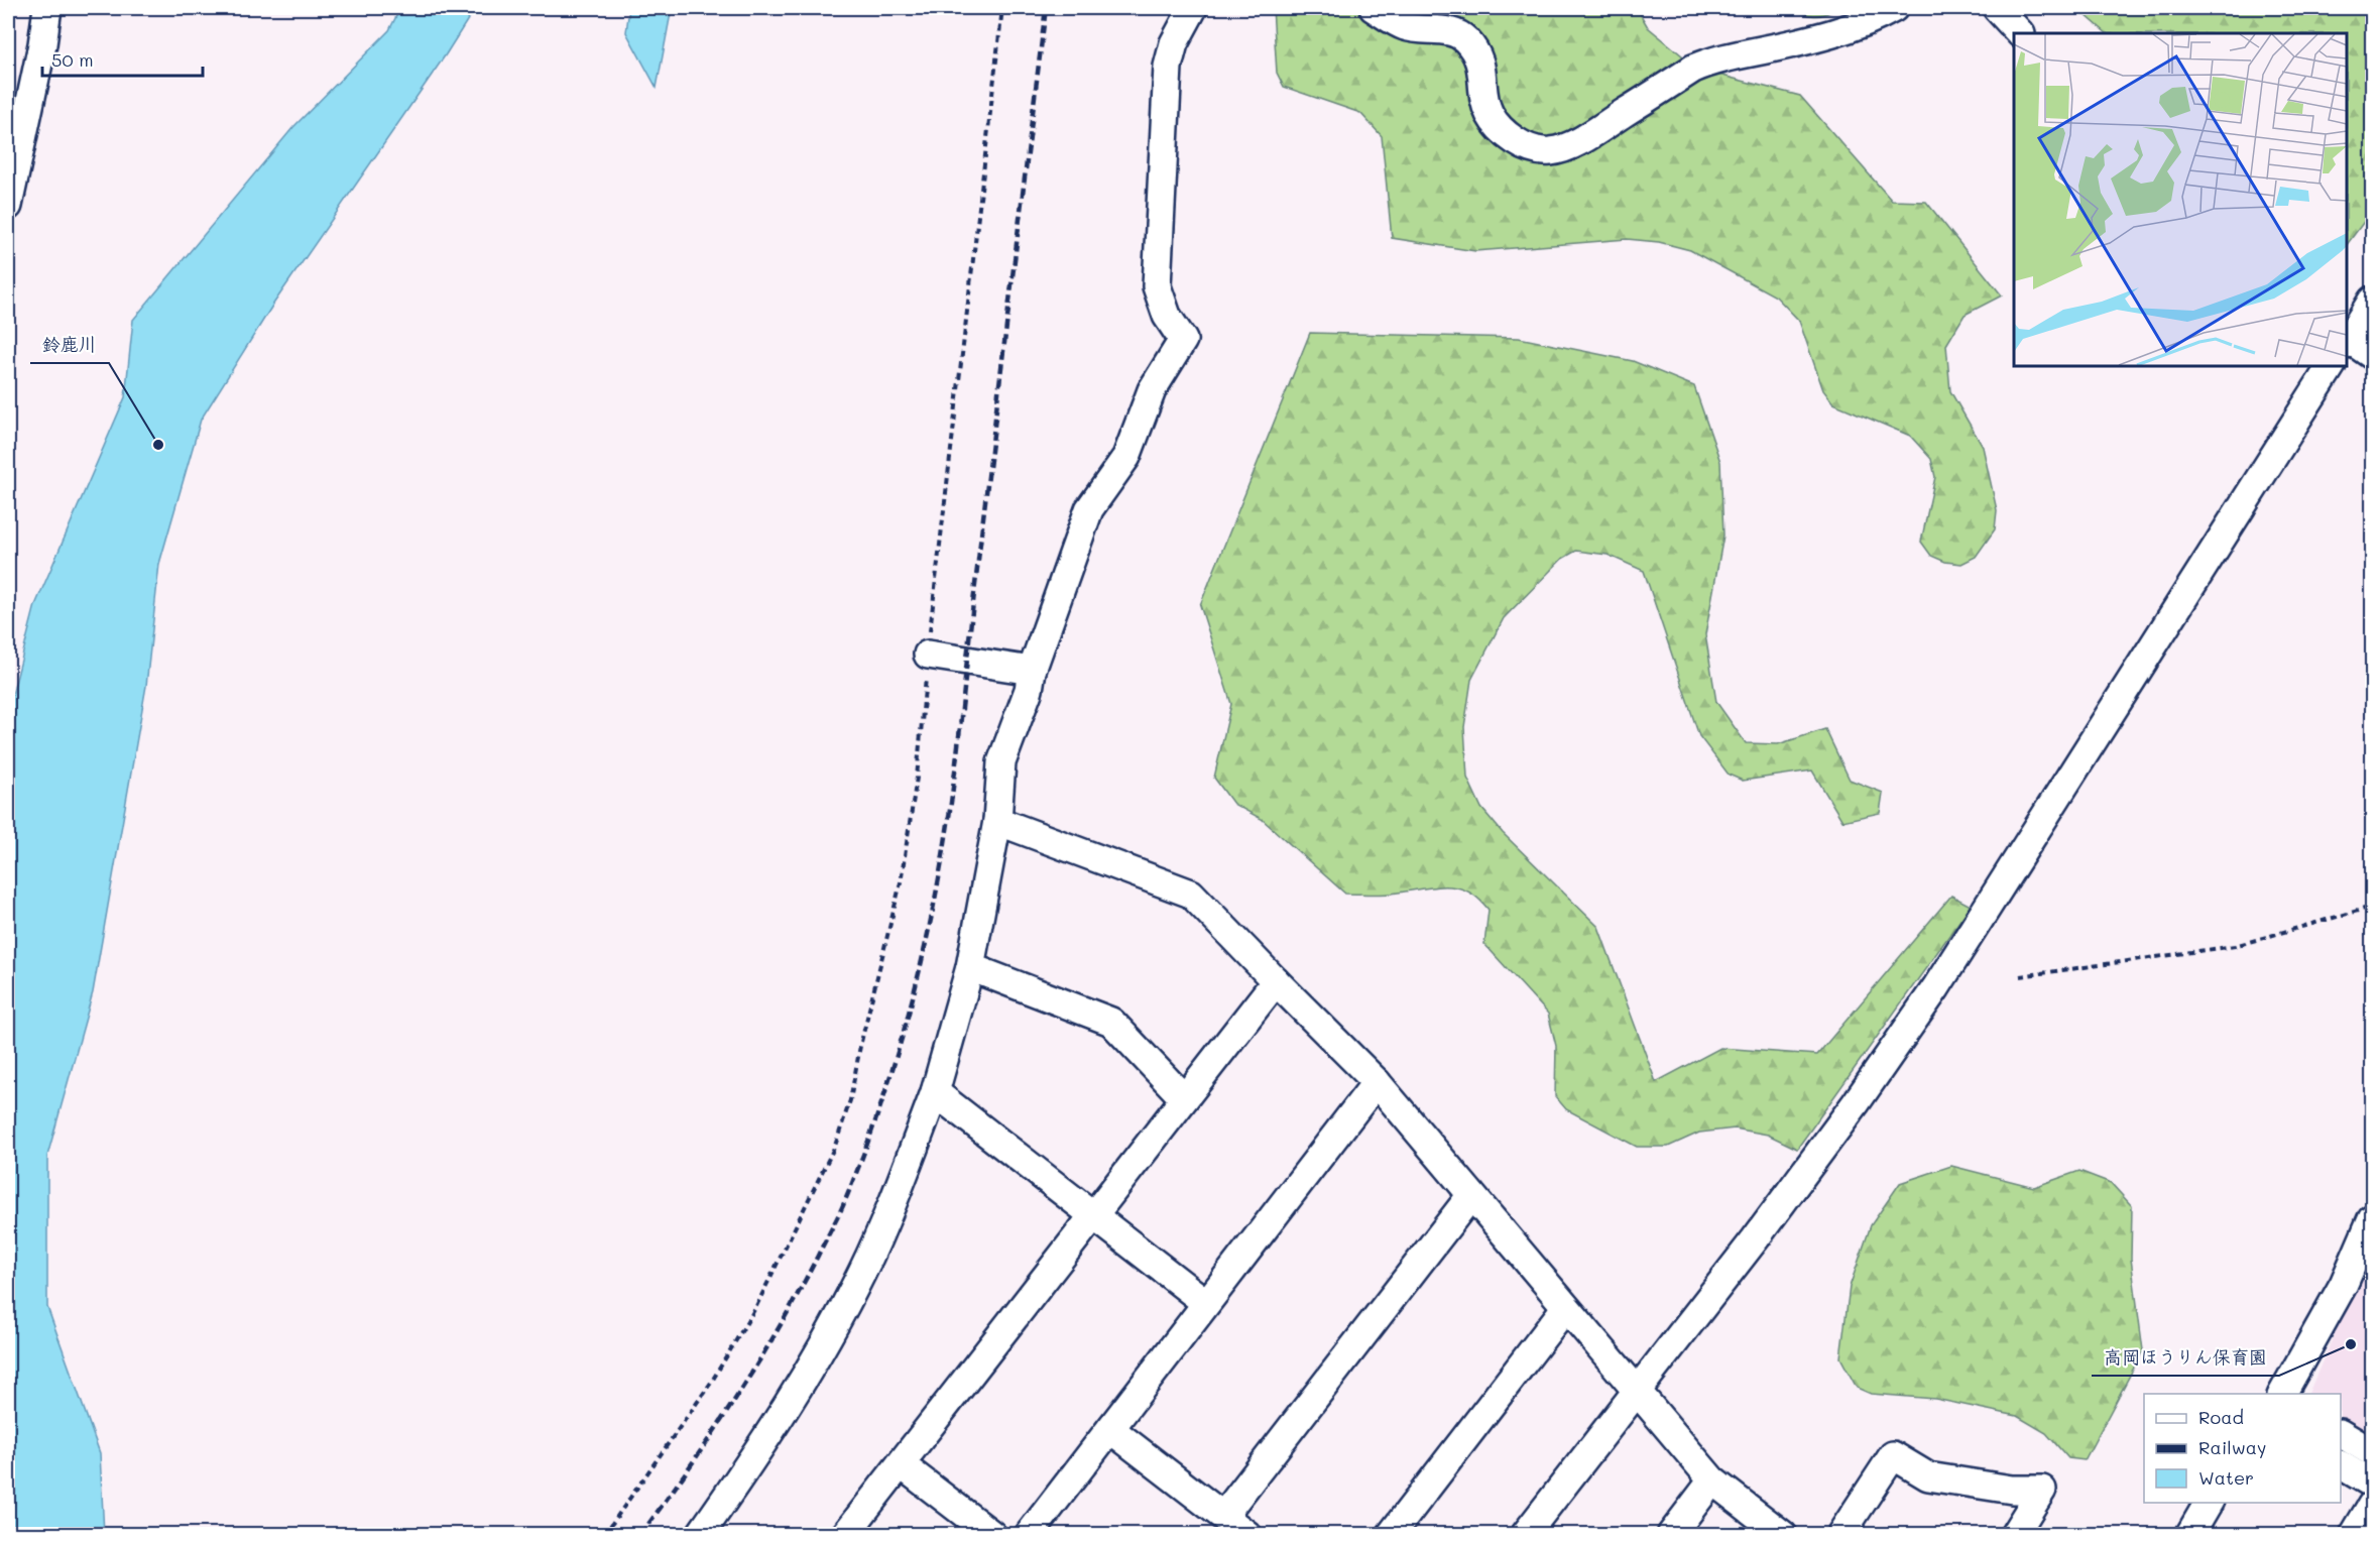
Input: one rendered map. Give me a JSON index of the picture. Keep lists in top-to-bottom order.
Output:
{
  "places": ["鈴鹿川", "高岡ほうりん保育園"],
  "legend": ["Road", "Railway", "Water"],
  "scale_bar": "50 m"
}
